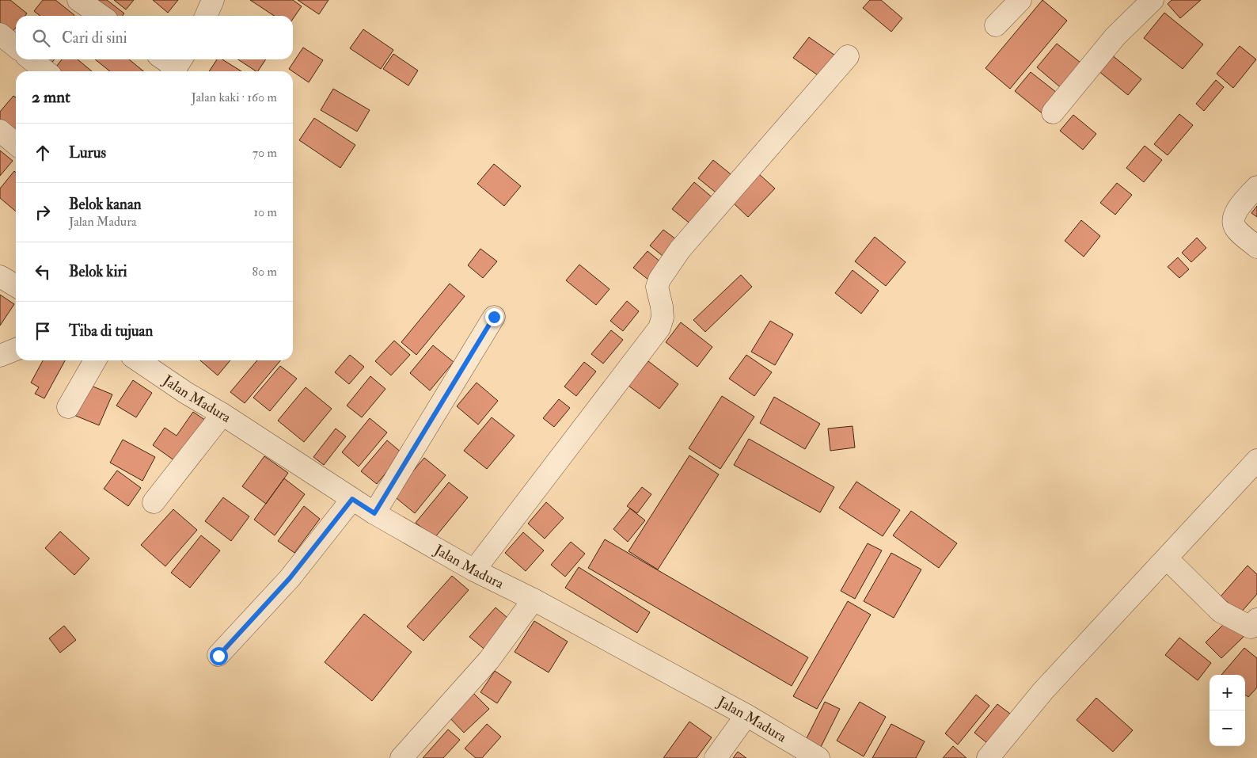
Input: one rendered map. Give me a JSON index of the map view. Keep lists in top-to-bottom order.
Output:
{
  "streets": {
    "street": ["Jalan Madura"]
  },
  "page": {
    "search": "Cari di sini",
    "heading": ["2 mnt", "Jalan kaki · 160 m"],
    "list": [
      ["Lurus", "70 m"],
      ["Belok kanan", "Jalan Madura", "10 m"],
      ["Belok kiri", "80 m"],
      "Tiba di tujuan"
    ],
    "map_buttons": ["+", "−"]
  }
}
